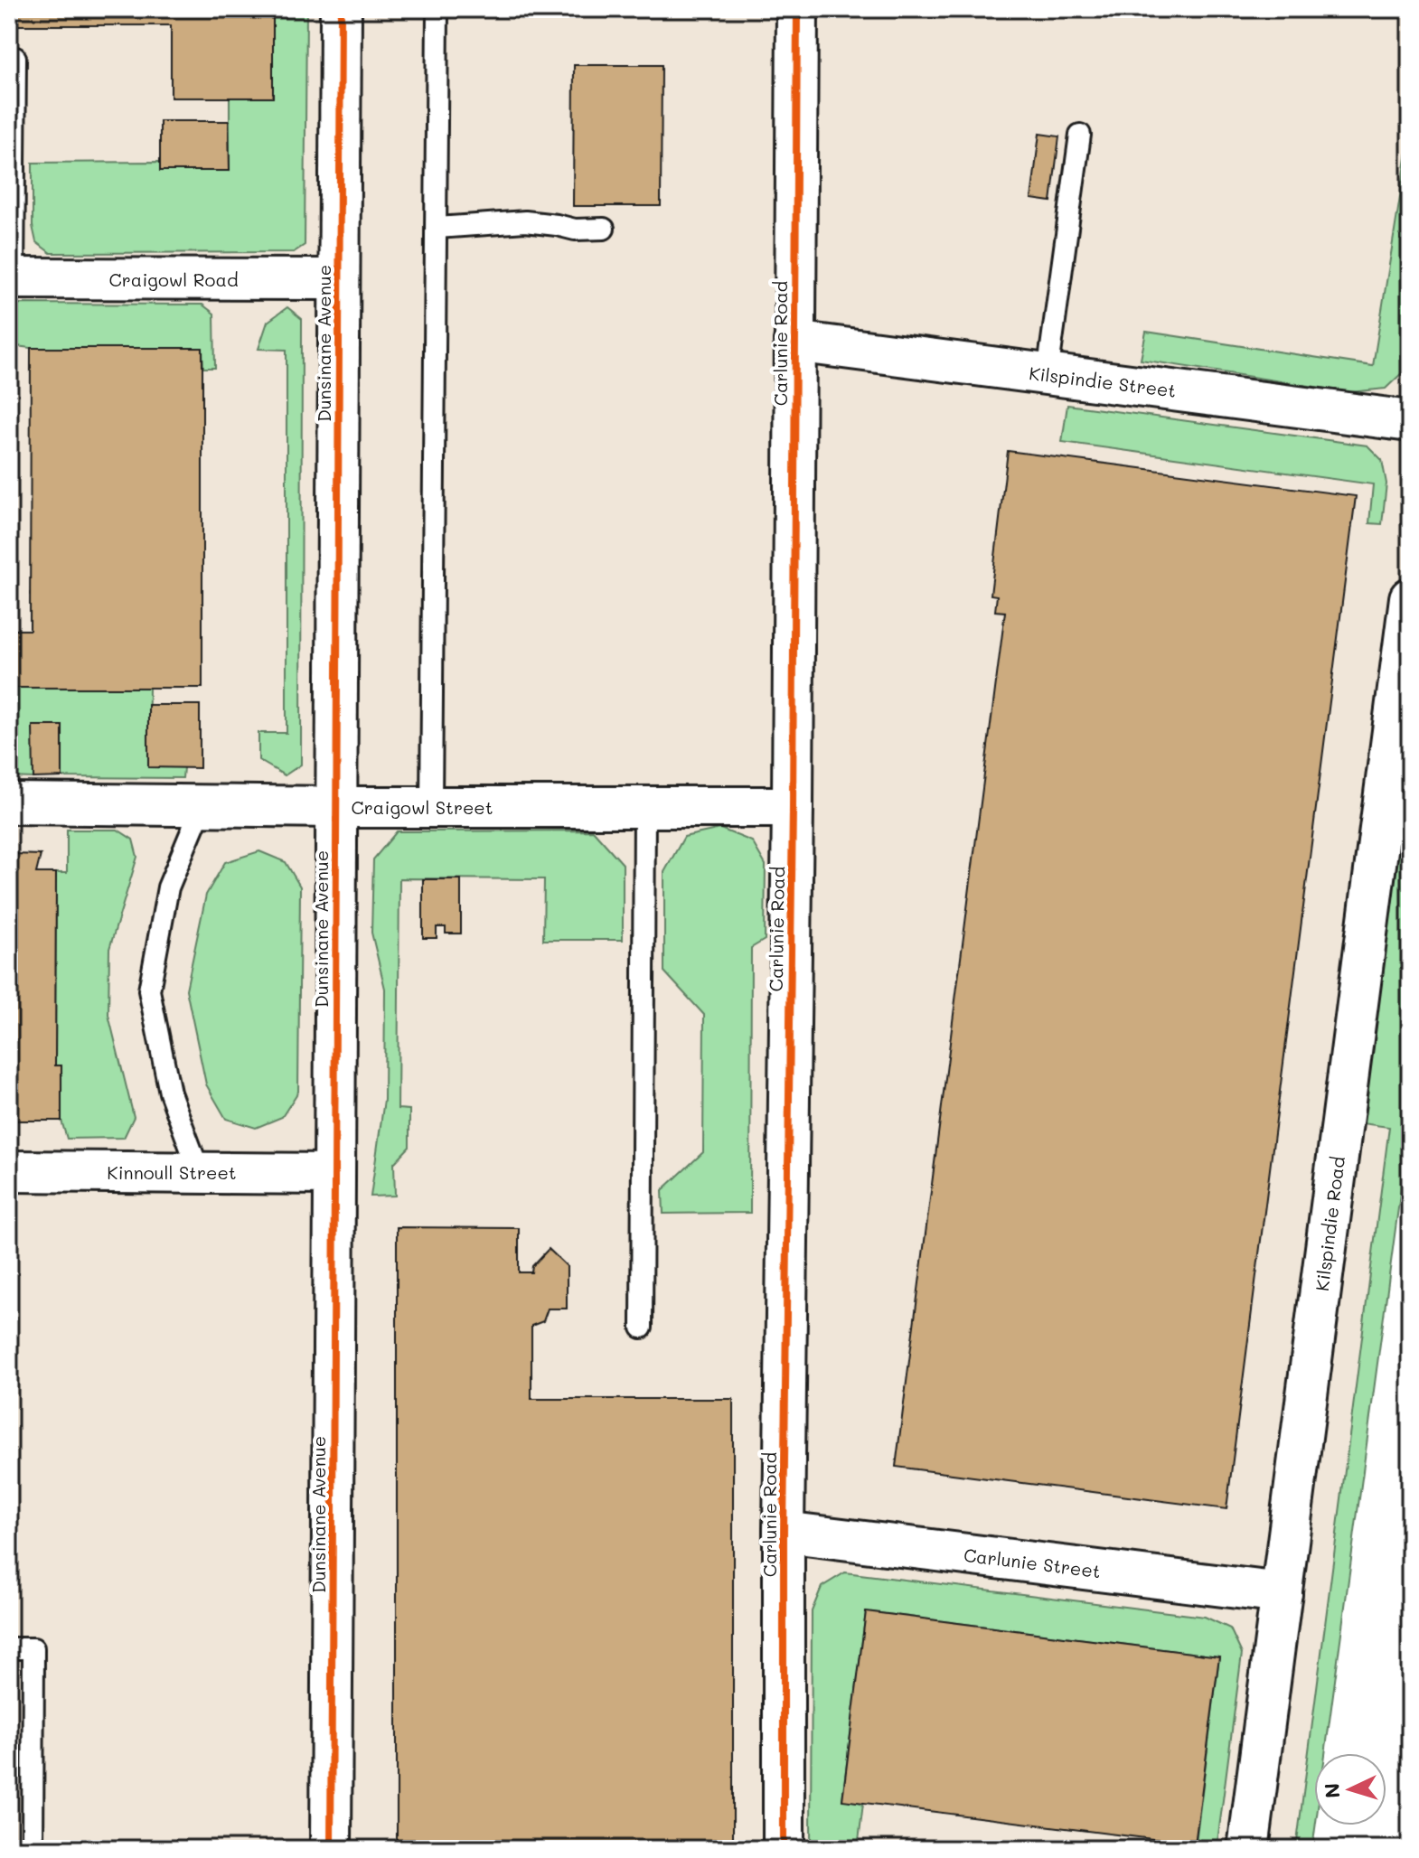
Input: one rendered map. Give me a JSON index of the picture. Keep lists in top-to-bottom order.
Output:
{
  "streets": {
    "street": [
      "Craigowl Road",
      "Dunsinane Avenue",
      "Carlunie Road",
      "Kilspindie Street",
      "Craigowl Street",
      "Kinnoull Street",
      "Kilspindie Road",
      "Carlunie Street"
    ]
  },
  "crossings": [
    ["Craigowl Road", "Dunsinane Avenue"],
    ["Dunsinane Avenue", "Craigowl Street"],
    ["Dunsinane Avenue", "Kinnoull Street"],
    ["Carlunie Road", "Kilspindie Street"],
    ["Carlunie Road", "Craigowl Street"],
    ["Carlunie Road", "Carlunie Street"],
    ["Kilspindie Road", "Carlunie Street"]
  ],
  "north": "left"
}
